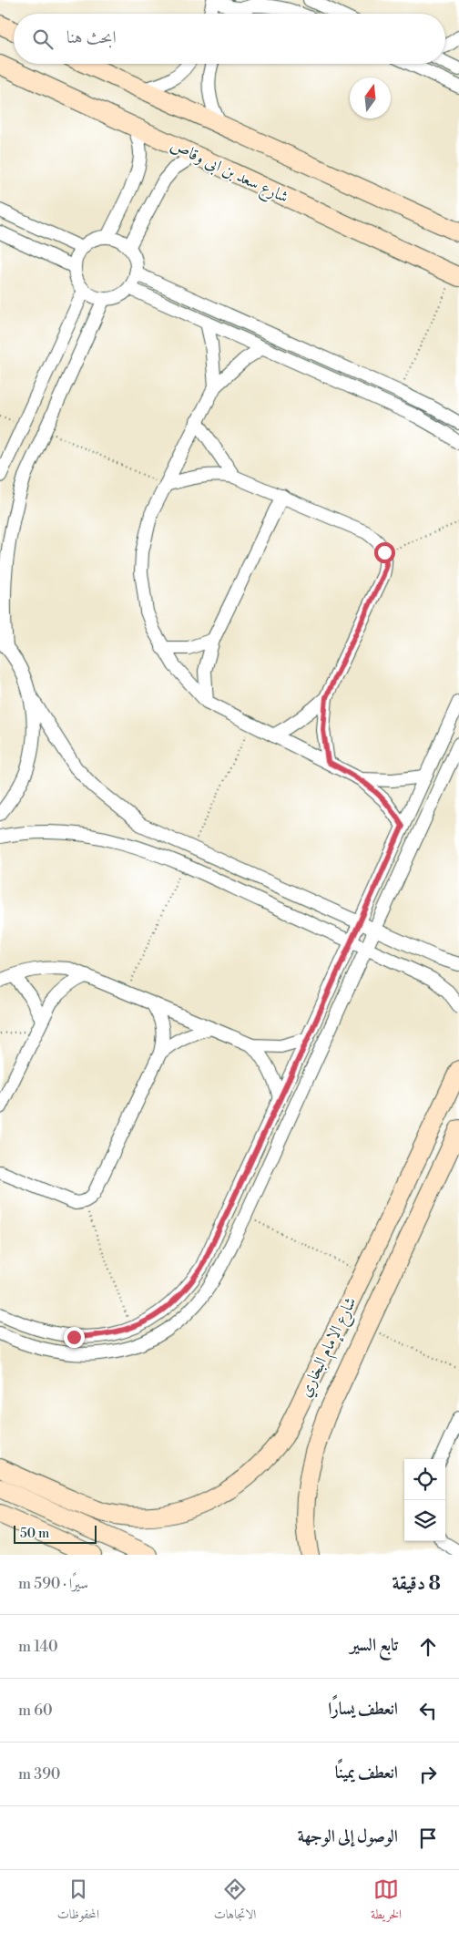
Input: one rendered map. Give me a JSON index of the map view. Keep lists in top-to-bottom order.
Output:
{
  "streets": {
    "street": ["شارع سعد بن ابى وقاص", "شارع الإمام البخاري"]
  },
  "scale_bar": "50 m",
  "north": "top",
  "page": {
    "search": "ابحث هنا",
    "scale": "50 m",
    "heading": ["8 دقيقة", "سيرًا · 590 m"],
    "list": [
      ["تابع السير", "140 m"],
      ["انعطف يسارًا", "60 m"],
      ["انعطف يمينًا", "390 m"],
      "الوصول إلى الوجهة"
    ],
    "nav": ["الخريطة", "الاتجاهات", "المحفوظات"]
  }
}
